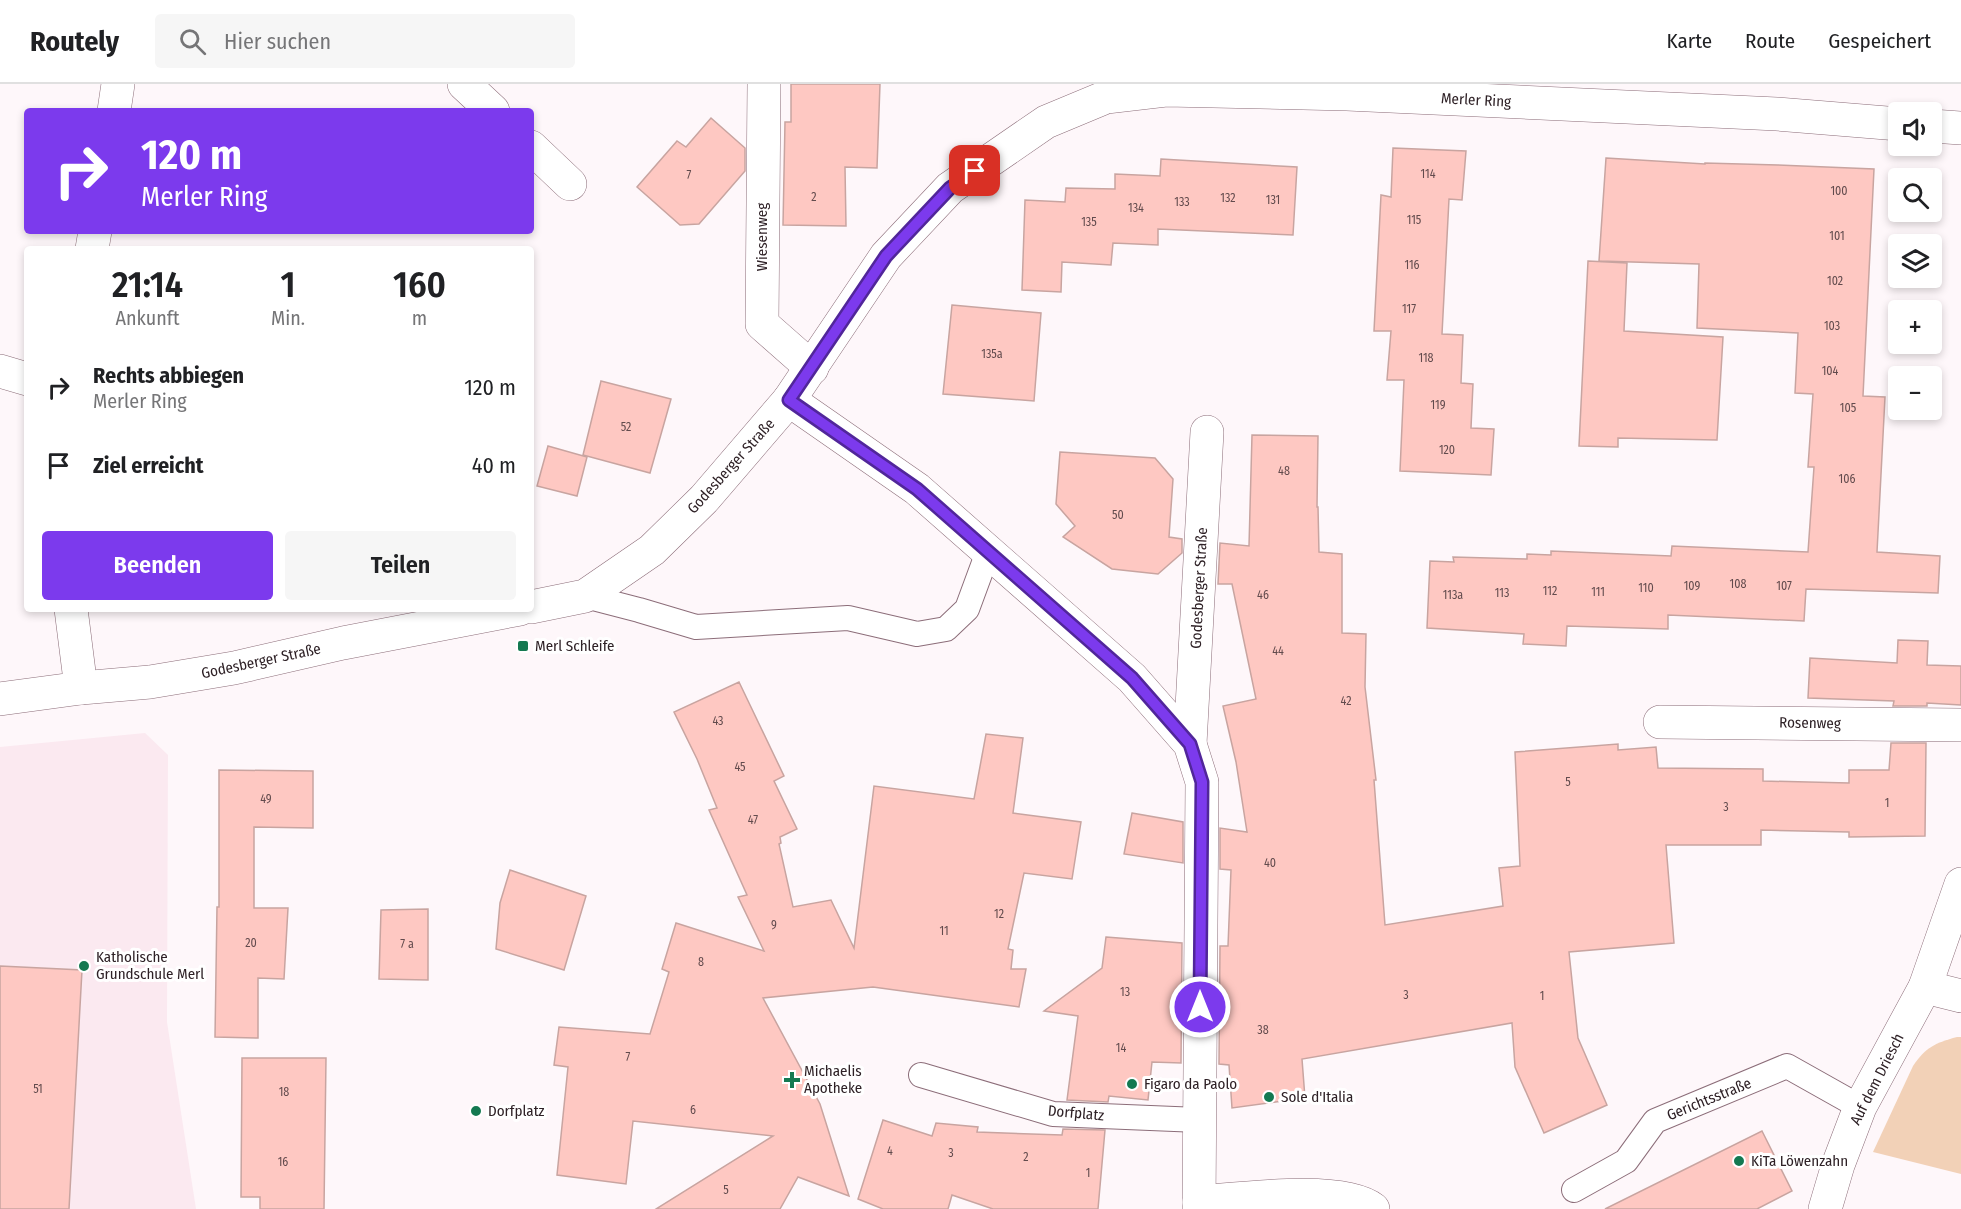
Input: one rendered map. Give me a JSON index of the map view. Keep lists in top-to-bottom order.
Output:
{
  "streets": {
    "street": [
      "Merler Ring",
      "Wiesenweg",
      "Godesberger Straße",
      "Rosenweg",
      "Auf dem Driesch"
    ],
    "lane": ["Gerichtsstraße", "Dorfplatz"]
  },
  "crossings": [
    ["Merler Ring", "Wiesenweg"],
    ["Merler Ring", "Godesberger Straße"],
    ["Godesberger Straße", "Dorfplatz"],
    ["Auf dem Driesch", "Gerichtsstraße"]
  ],
  "places": {
    "transit": ["Merl Schleife"],
    "other": [
      "Katholische Grundschule Merl",
      "Figaro da Paolo",
      "Sole d'Italia",
      "Dorfplatz",
      "KiTa Löwenzahn"
    ],
    "health": ["Michaelis Apotheke"]
  },
  "house_numbers": [
    "114",
    "7",
    "100",
    "2",
    "132",
    "131",
    "133",
    "134",
    "115",
    "135",
    "101",
    "116",
    "102",
    "117",
    "103",
    "135a",
    "118",
    "104",
    "119",
    "105",
    "52",
    "120",
    "48",
    "106",
    "50",
    "108",
    "109",
    "107",
    "110",
    "112",
    "111",
    "113",
    "46",
    "113a",
    "44",
    "42",
    "43",
    "45",
    "5",
    "49",
    "1",
    "3",
    "47",
    "40",
    "12",
    "9",
    "11",
    "20",
    "7 a",
    "8",
    "13",
    "3",
    "1",
    "38",
    "14",
    "7",
    "51",
    "18",
    "6",
    "4",
    "3",
    "2",
    "16",
    "1",
    "5"
  ],
  "page": {
    "header": "Routely",
    "search": "Hier suchen",
    "nav": ["Karte", "Route", "Gespeichert"],
    "map_buttons": ["+", "−"],
    "turn": ["120 m", "Merler Ring"],
    "eta": [
      "21:14",
      "Ankunft",
      "1",
      "Min.",
      "160",
      "m"
    ],
    "list": [
      {
        "name": "Rechts abbiegen",
        "note": "Merler Ring",
        "value": "120 m"
      },
      {
        "name": "Ziel erreicht",
        "value": "40 m"
      }
    ],
    "buttons": ["Beenden", "Teilen"]
  }
}
